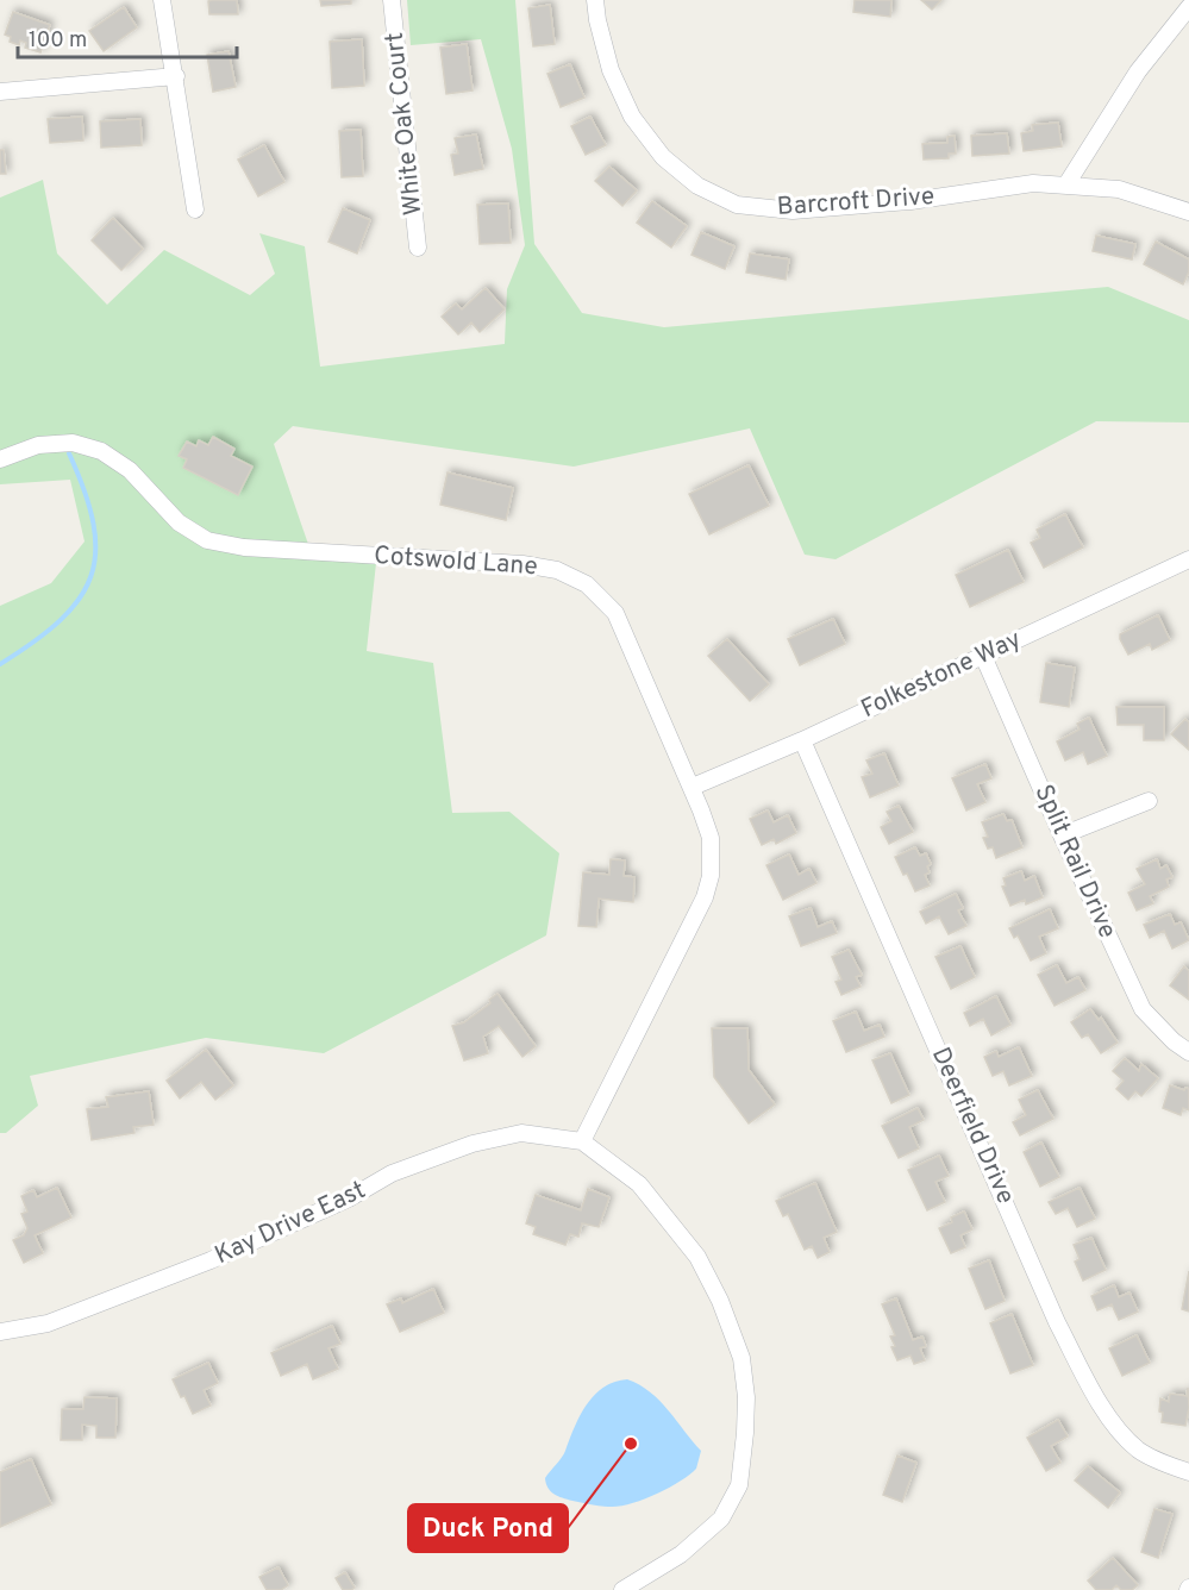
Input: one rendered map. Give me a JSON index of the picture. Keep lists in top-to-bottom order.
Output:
{
  "streets": {
    "street": [
      "White Oak Court",
      "Barcroft Drive",
      "Cotswold Lane",
      "Folkestone Way",
      "Split Rail Drive",
      "Deerfield Drive",
      "Kay Drive East"
    ]
  },
  "crossings": [
    ["Cotswold Lane", "Folkestone Way"],
    ["Cotswold Lane", "Kay Drive East"],
    ["Folkestone Way", "Split Rail Drive"],
    ["Folkestone Way", "Deerfield Drive"]
  ],
  "places": ["Duck Pond"],
  "scale_bar": "100 m"
}
